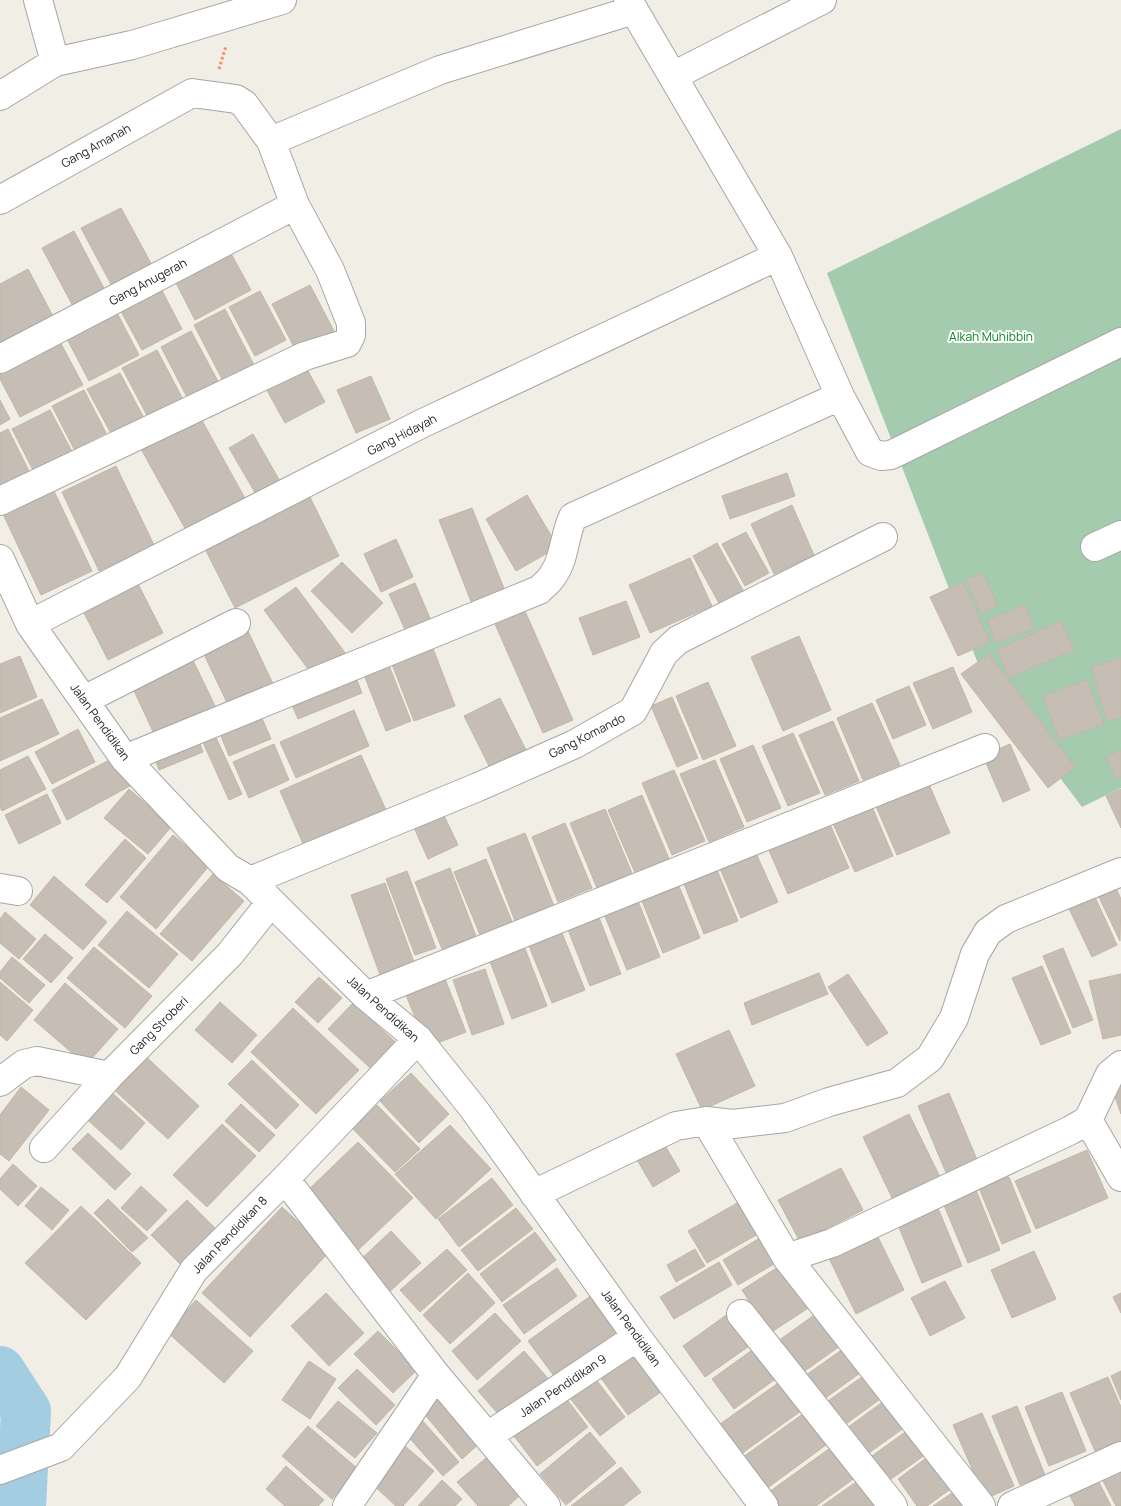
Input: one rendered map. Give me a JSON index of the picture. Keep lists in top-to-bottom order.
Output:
{
  "streets": {
    "street": [
      "Gang Amanah",
      "Gang Anugerah",
      "Gang Hidayah",
      "Jalan Pendidikan",
      "Gang Komando",
      "Gang Stroberi",
      "Jalan Pendidikan 8",
      "Jalan Pendidikan 9"
    ]
  },
  "crossings": [
    ["Gang Hidayah", "Jalan Pendidikan"],
    ["Jalan Pendidikan", "Gang Komando"],
    ["Jalan Pendidikan", "Gang Stroberi"],
    ["Jalan Pendidikan", "Jalan Pendidikan 8"],
    ["Jalan Pendidikan", "Jalan Pendidikan 9"]
  ],
  "parks": ["Alkah Muhibbin"]
}
